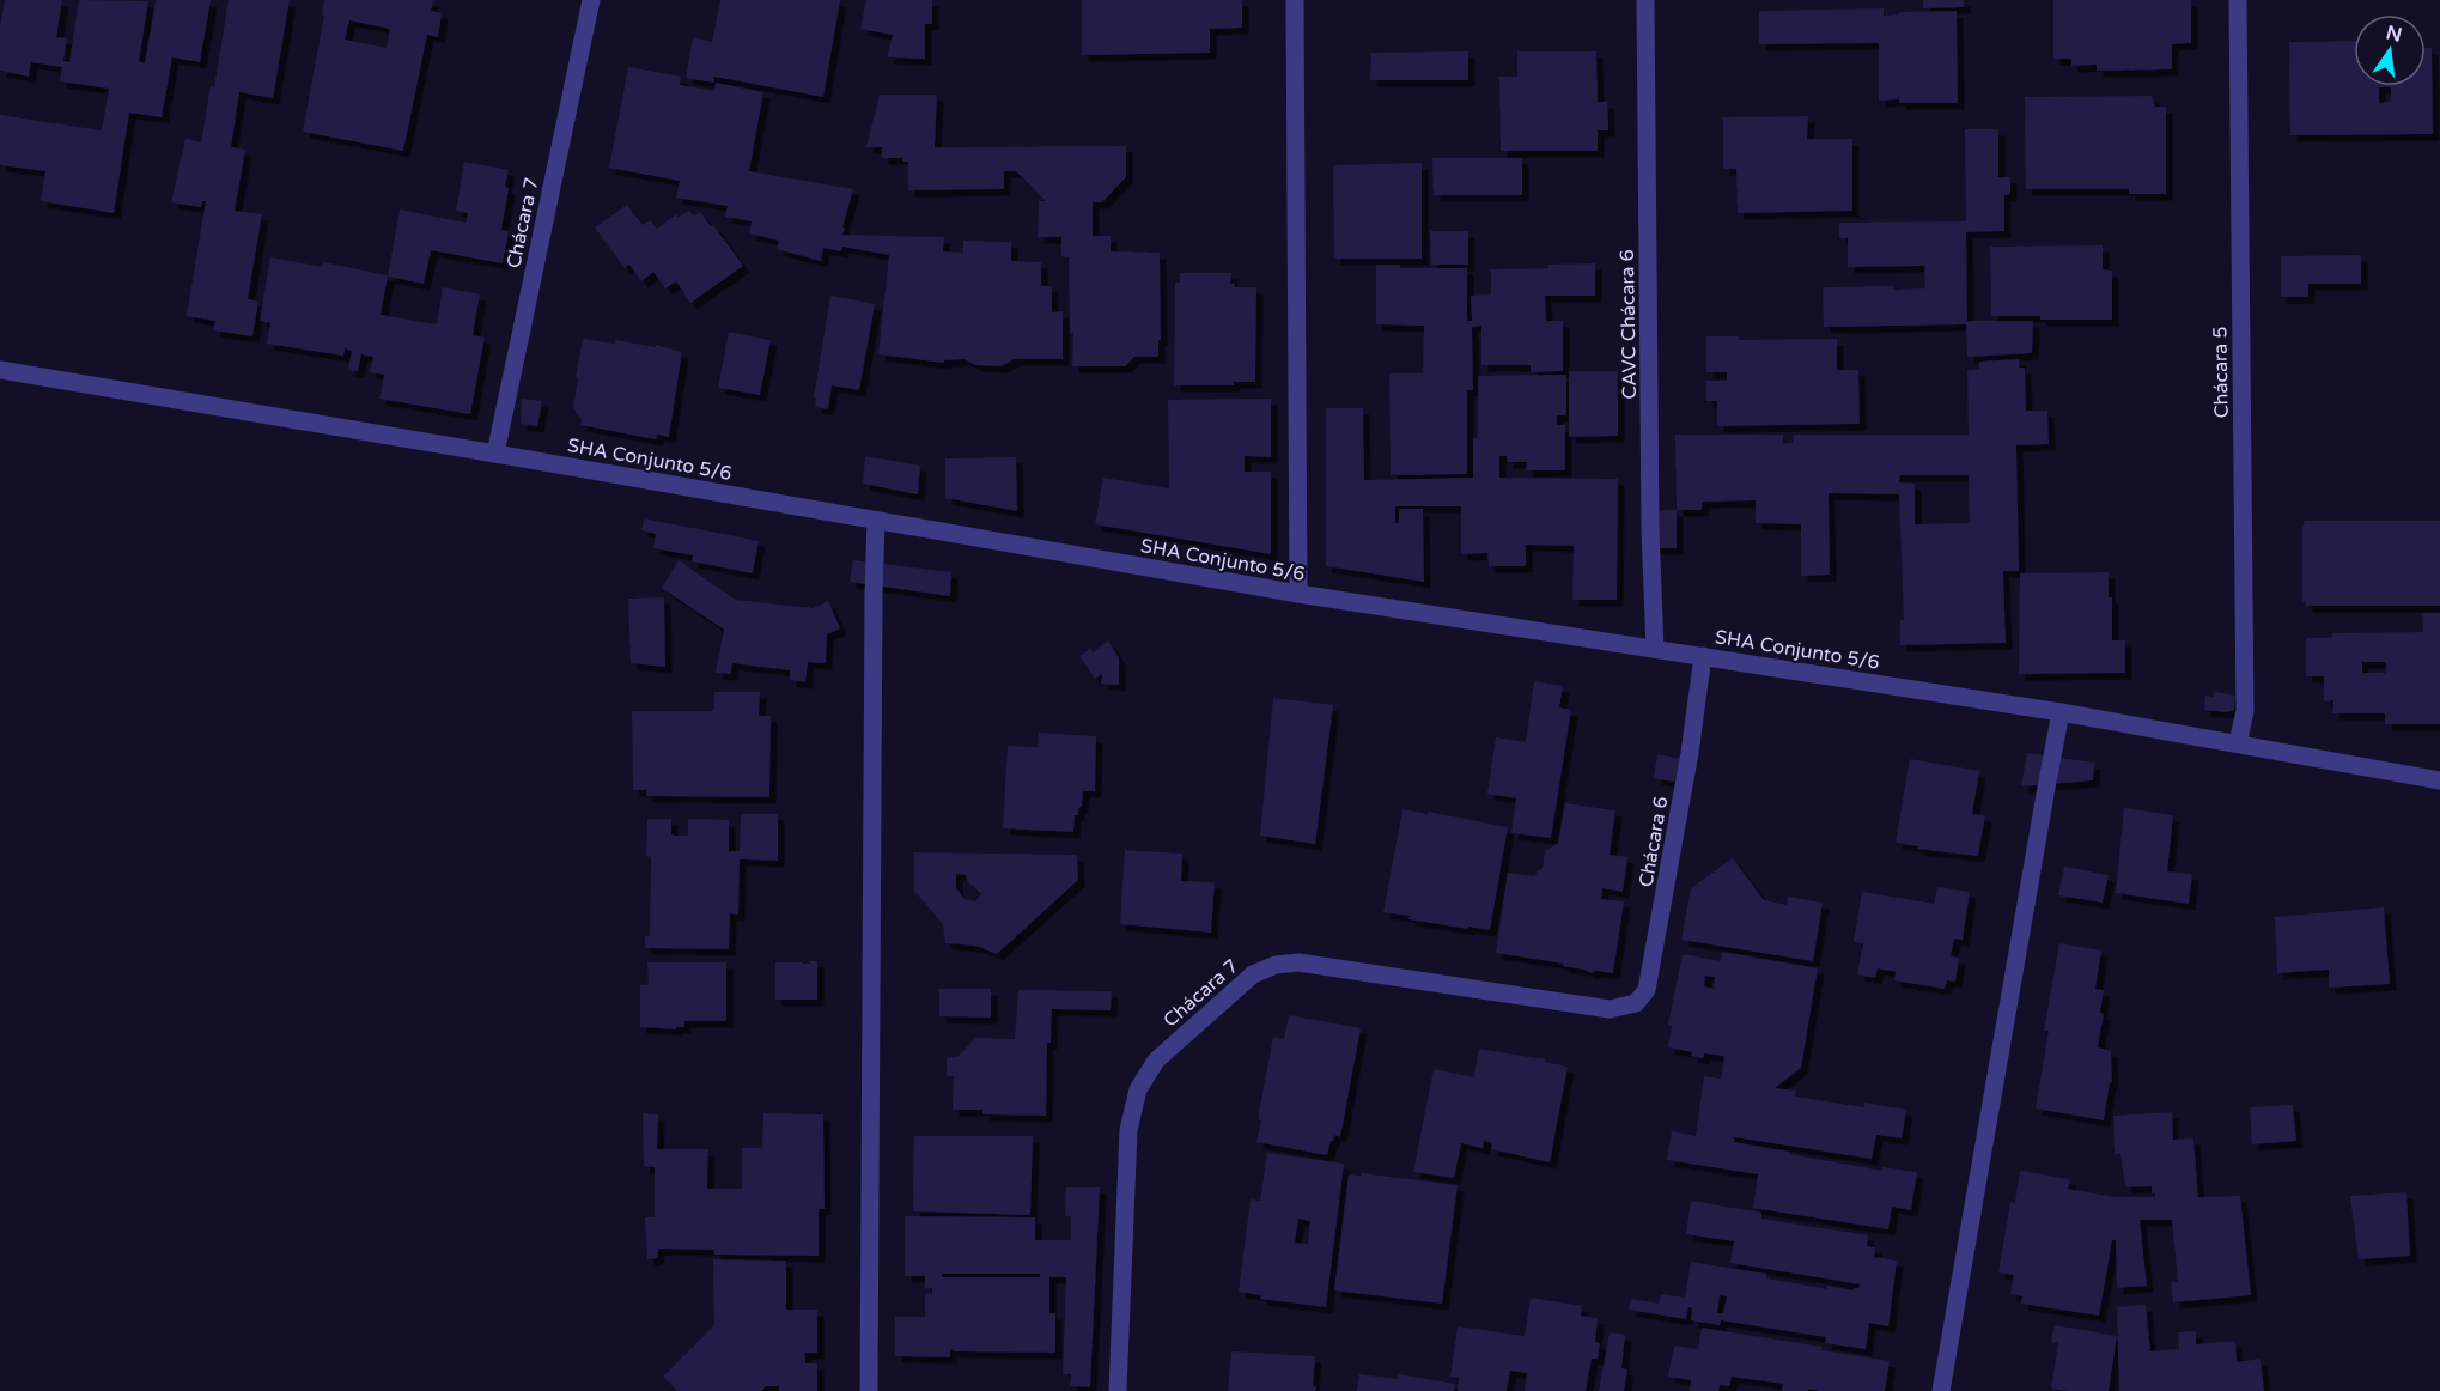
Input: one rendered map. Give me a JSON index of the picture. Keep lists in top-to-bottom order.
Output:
{
  "streets": {
    "street": [
      "Chácara 7",
      "CAVC Chácara 6",
      "Chácara 5",
      "SHA Conjunto 5/6",
      "Chácara 6"
    ]
  },
  "crossings": [
    ["Chácara 7", "SHA Conjunto 5/6"],
    ["Chácara 7", "Chácara 6"],
    ["CAVC Chácara 6", "SHA Conjunto 5/6"],
    ["Chácara 5", "SHA Conjunto 5/6"],
    ["SHA Conjunto 5/6", "Chácara 6"]
  ],
  "north": "top"
}
